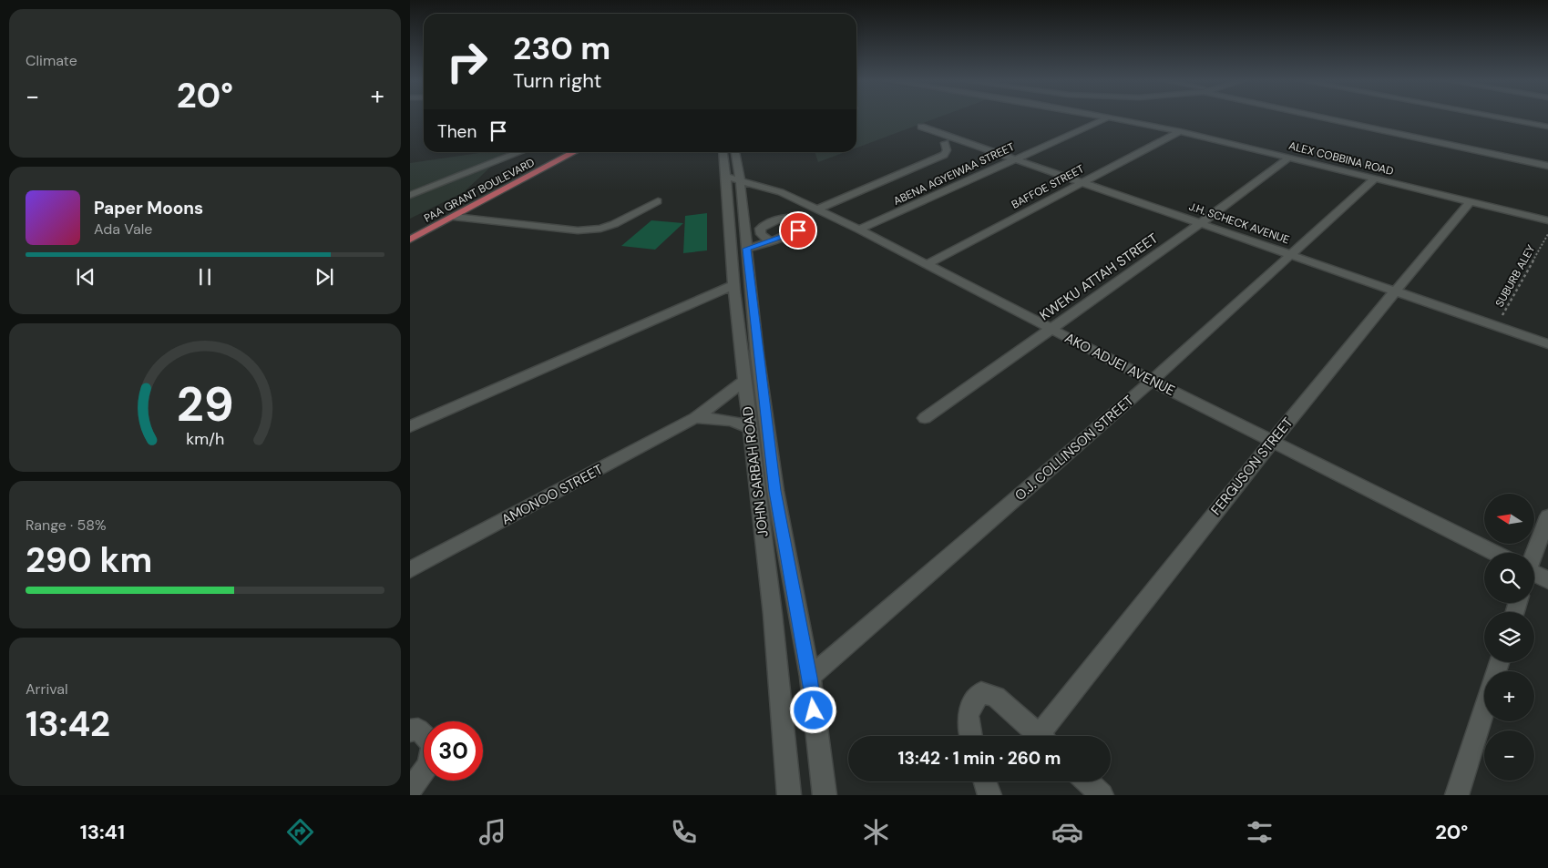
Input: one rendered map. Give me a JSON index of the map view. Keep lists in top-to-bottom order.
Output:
{
  "streets": {
    "main road": ["PAA GRANT BOULEVARD"],
    "street": [
      "ALEX COBBINA ROAD",
      "ABENA AGYEIWAA STREET",
      "BAFFOE STREET",
      "J.H. SCHECK AVENUE",
      "KWEKU ATTAH STREET",
      "AKO ADJEI AVENUE",
      "O.J. COLLINSON STREET",
      "FERGUSON STREET",
      "JOHN SARBAH ROAD",
      "AMONOO STREET"
    ],
    "path": ["SUBURB ALEY"]
  },
  "crossings": [
    ["ALEX COBBINA ROAD", "ABENA AGYEIWAA STREET"],
    ["ALEX COBBINA ROAD", "BAFFOE STREET"],
    ["ALEX COBBINA ROAD", "KWEKU ATTAH STREET"],
    ["ALEX COBBINA ROAD", "O.J. COLLINSON STREET"],
    ["ALEX COBBINA ROAD", "FERGUSON STREET"],
    ["ABENA AGYEIWAA STREET", "J.H. SCHECK AVENUE"],
    ["ABENA AGYEIWAA STREET", "AKO ADJEI AVENUE"],
    ["BAFFOE STREET", "J.H. SCHECK AVENUE"],
    ["BAFFOE STREET", "AKO ADJEI AVENUE"],
    ["J.H. SCHECK AVENUE", "SUBURB ALEY"],
    ["J.H. SCHECK AVENUE", "KWEKU ATTAH STREET"],
    ["J.H. SCHECK AVENUE", "O.J. COLLINSON STREET"],
    ["J.H. SCHECK AVENUE", "FERGUSON STREET"],
    ["KWEKU ATTAH STREET", "AKO ADJEI AVENUE"],
    ["AKO ADJEI AVENUE", "O.J. COLLINSON STREET"],
    ["AKO ADJEI AVENUE", "FERGUSON STREET"],
    ["AKO ADJEI AVENUE", "JOHN SARBAH ROAD"],
    ["O.J. COLLINSON STREET", "JOHN SARBAH ROAD"],
    ["JOHN SARBAH ROAD", "AMONOO STREET"]
  ],
  "north": "left",
  "page": {
    "tile": [
      "Climate",
      ["Range · 58%", "290 km"],
      ["Arrival", "13:42"]
    ],
    "turn": ["230 m", "Turn right"],
    "heat": ["−", "20°", "+"],
    "then": "Then",
    "song": ["Paper Moons", "Ada Vale"],
    "map_buttons": ["+", "−"],
    "limit": "30",
    "trip": "13:42 · 1 min · 260 m",
    "tabs": ["13:41", "20°"],
    "gauge": ["29", "km/h"]
  }
}
